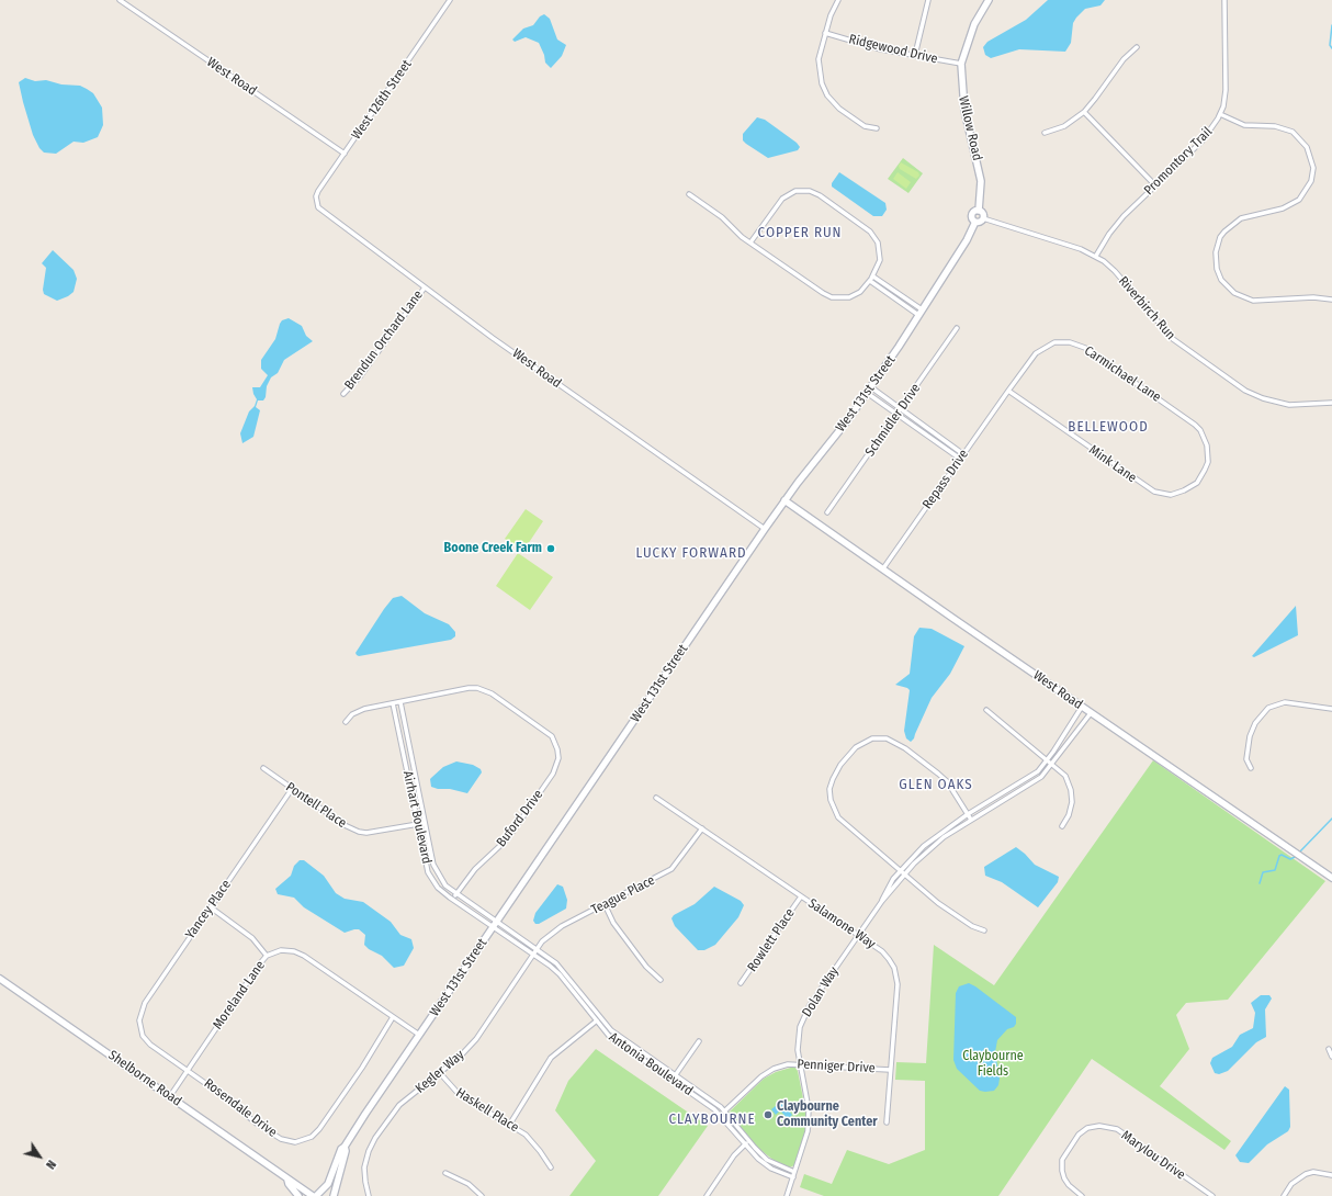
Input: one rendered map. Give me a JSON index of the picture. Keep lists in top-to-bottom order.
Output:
{
  "streets": {
    "street": [
      "Ridgewood Drive",
      "West Road",
      "West 126th Street",
      "Willow Road",
      "Promontory Trail",
      "Riverbirch Run",
      "Brendun Orchard Lane",
      "Carmichael Lane",
      "West 131st Street",
      "Schmidler Drive",
      "Mink Lane",
      "Repass Drive",
      "Pontell Place",
      "Airhart Boulevard",
      "Buford Drive",
      "Teague Place",
      "Yancey Place",
      "Salamone Way",
      "Rowlett Place",
      "Dolan Way",
      "Moreland Lane",
      "Antonia Boulevard",
      "Penniger Drive",
      "Kegler Way",
      "Shelborne Road",
      "Rosendale Drive",
      "Haskell Place",
      "Marylou Drive"
    ]
  },
  "crossings": [
    ["Ridgewood Drive", "Willow Road"],
    ["West Road", "West 126th Street"],
    ["West Road", "Brendun Orchard Lane"],
    ["West Road", "West 131st Street"],
    ["West Road", "Repass Drive"],
    ["West Road", "Dolan Way"],
    ["Willow Road", "Riverbirch Run"],
    ["Willow Road", "West 131st Street"],
    ["Promontory Trail", "Riverbirch Run"],
    ["Riverbirch Run", "West 131st Street"],
    ["Carmichael Lane", "Mink Lane"],
    ["Carmichael Lane", "Repass Drive"],
    ["West 131st Street", "Airhart Boulevard"],
    ["West 131st Street", "Moreland Lane"],
    ["West 131st Street", "Antonia Boulevard"],
    ["West 131st Street", "Shelborne Road"],
    ["Mink Lane", "Repass Drive"],
    ["Pontell Place", "Airhart Boulevard"],
    ["Pontell Place", "Yancey Place"],
    ["Airhart Boulevard", "Buford Drive"],
    ["Airhart Boulevard", "Antonia Boulevard"],
    ["Teague Place", "Salamone Way"],
    ["Teague Place", "Antonia Boulevard"],
    ["Teague Place", "Kegler Way"],
    ["Yancey Place", "Rosendale Drive"],
    ["Salamone Way", "Rowlett Place"],
    ["Salamone Way", "Dolan Way"],
    ["Salamone Way", "Penniger Drive"],
    ["Dolan Way", "Antonia Boulevard"],
    ["Dolan Way", "Penniger Drive"],
    ["Moreland Lane", "Shelborne Road"],
    ["Moreland Lane", "Rosendale Drive"],
    ["Antonia Boulevard", "Penniger Drive"],
    ["Antonia Boulevard", "Kegler Way"],
    ["Kegler Way", "Haskell Place"]
  ],
  "districts": [
    "COPPER RUN",
    "BELLEWOOD",
    "LUCKY FORWARD",
    "GLEN OAKS",
    "CLAYBOURNE"
  ],
  "parks": ["Claybourne Fields"],
  "places": ["Boone Creek Farm", "Claybourne Community Center"],
  "north": "bottom right"
}
